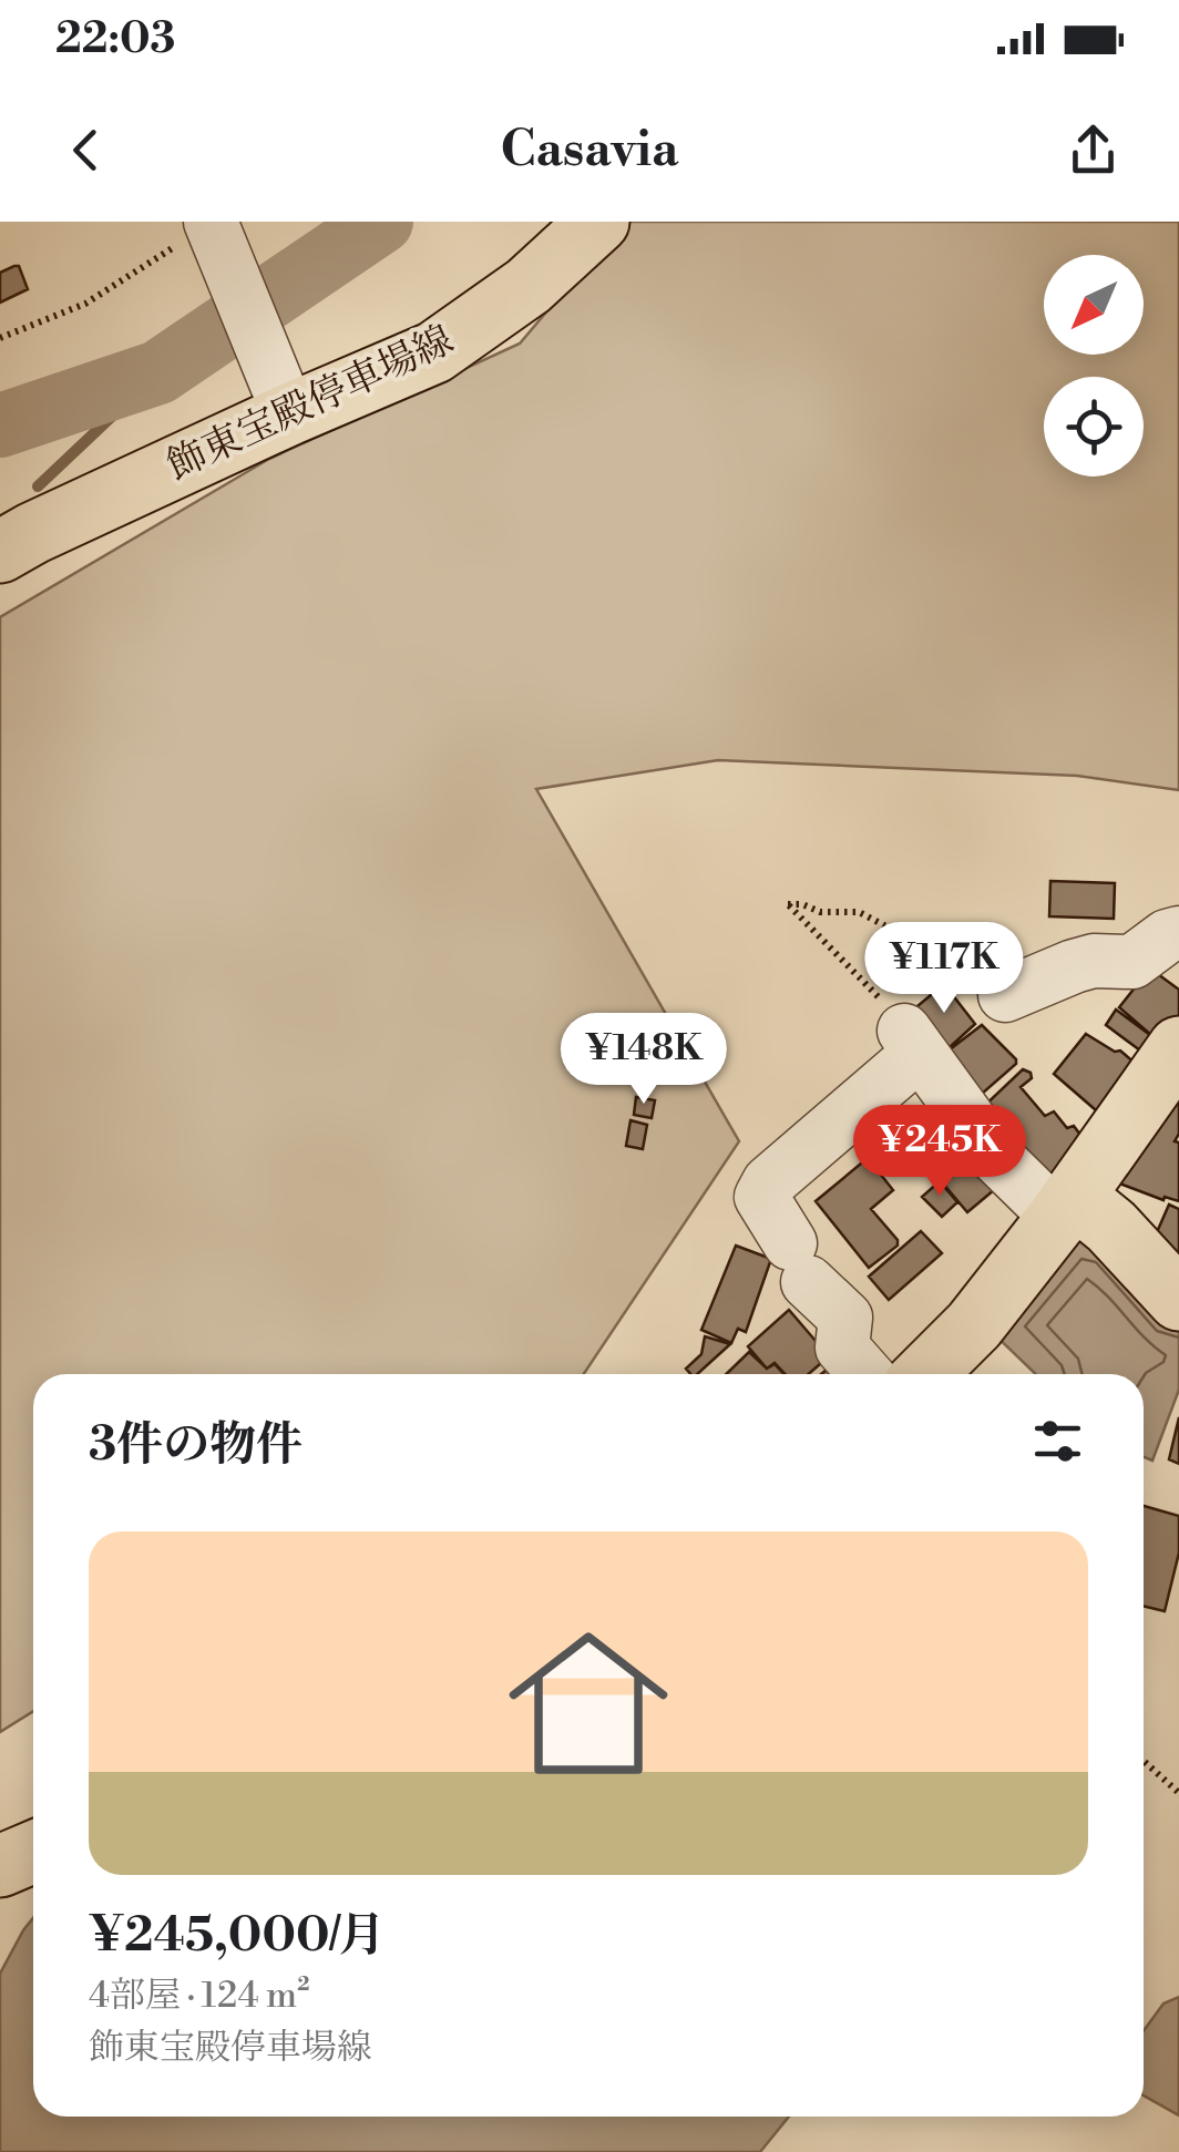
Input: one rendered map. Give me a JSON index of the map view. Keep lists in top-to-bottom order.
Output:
{
  "streets": {
    "main road": ["飾東宝殿停車場線"]
  },
  "north": "bottom left",
  "page": {
    "status": "22:03",
    "header": "Casavia",
    "price": ["¥117K", "¥148K", "¥245K"],
    "heading": "3件の物件",
    "list": [
      {
        "name": "¥245,000/月",
        "note": "4部屋 · 124 m² · 飾東宝殿停車場線"
      }
    ]
  }
}
